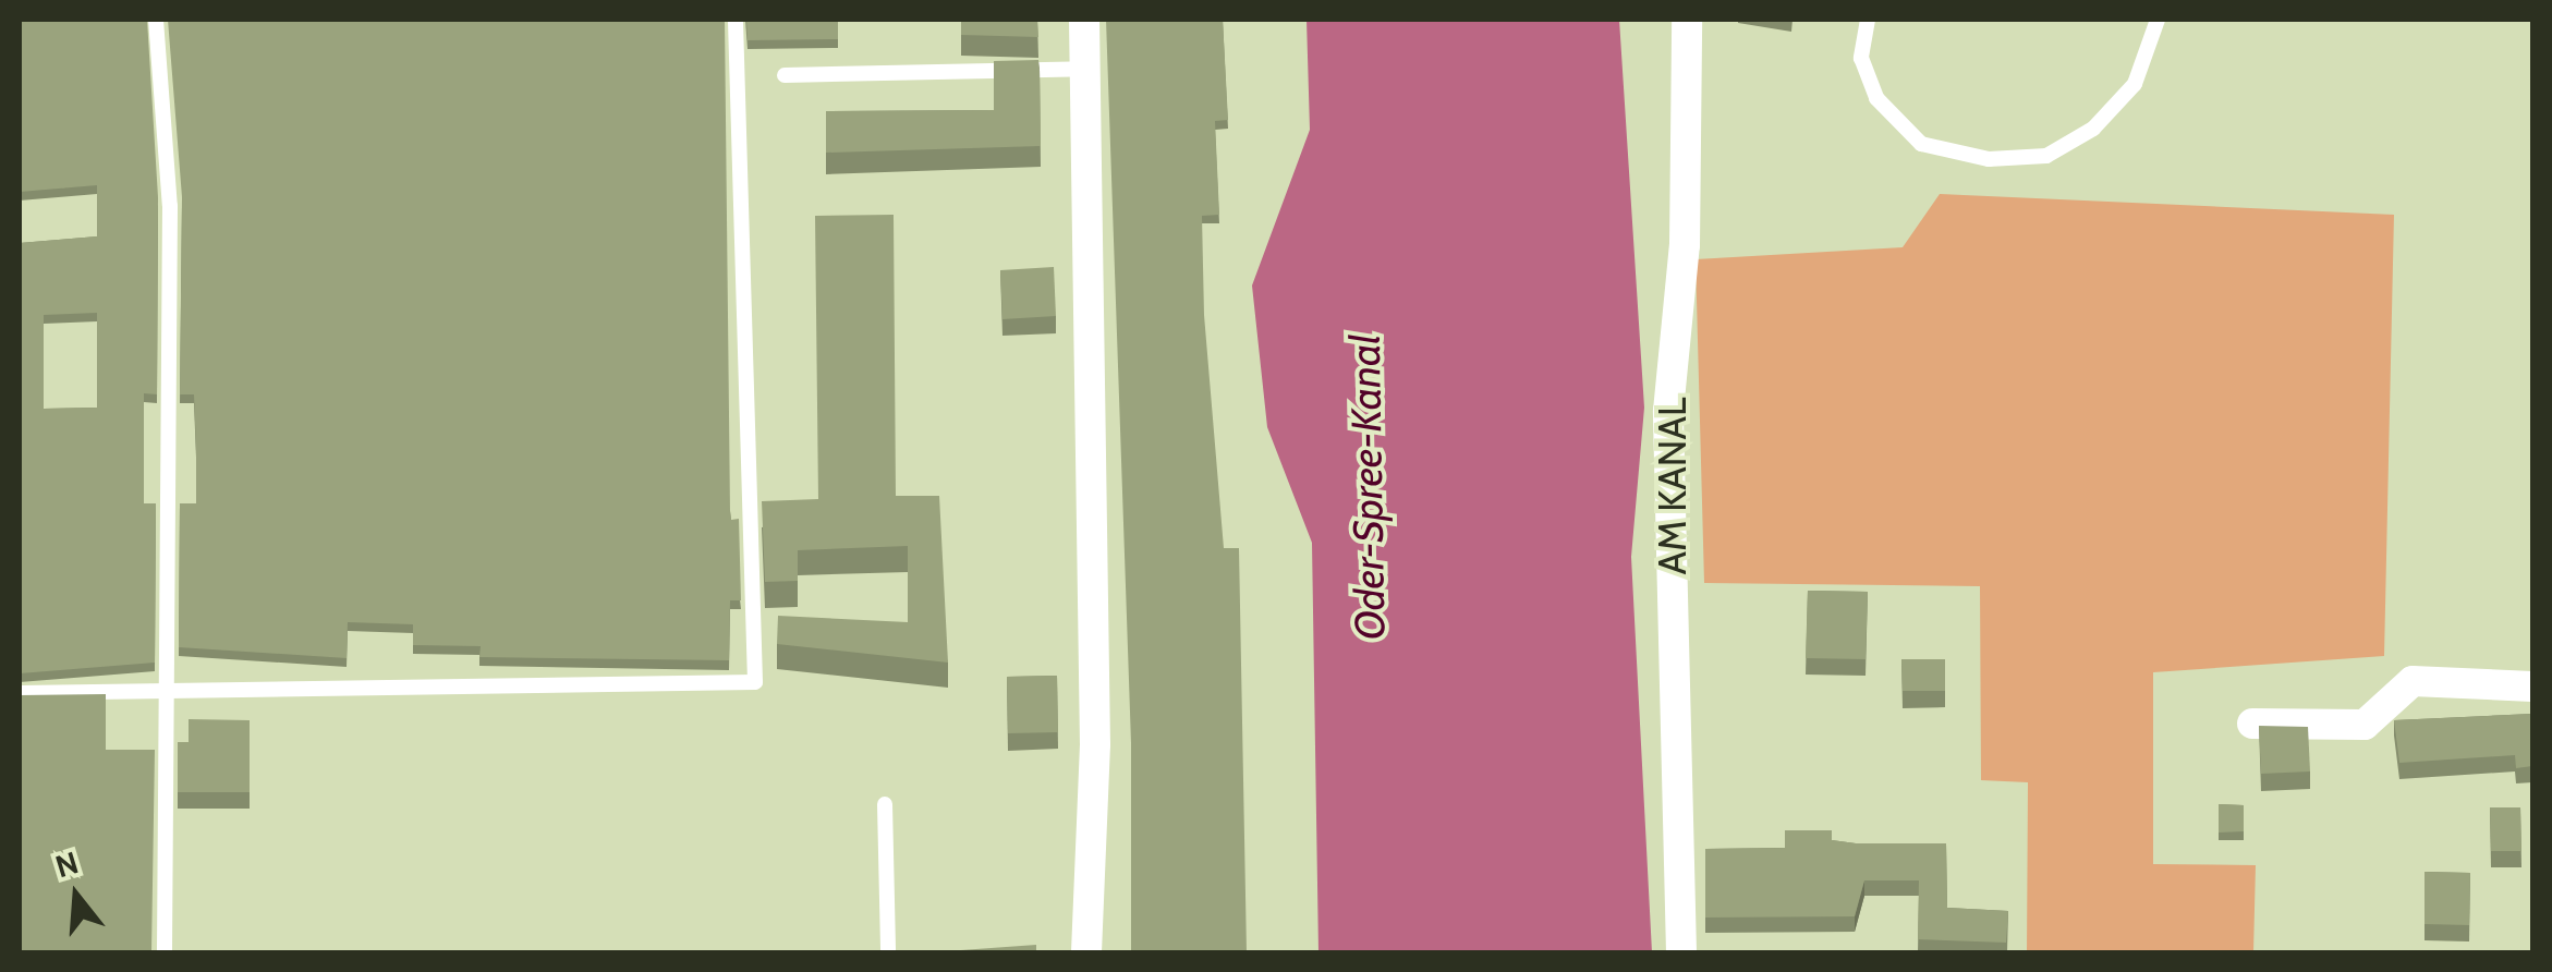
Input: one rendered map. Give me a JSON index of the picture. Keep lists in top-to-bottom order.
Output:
{
  "streets": {
    "street": ["AM KANAL"]
  },
  "water": ["Oder-Spree-Kanal"],
  "north": "top"
}
